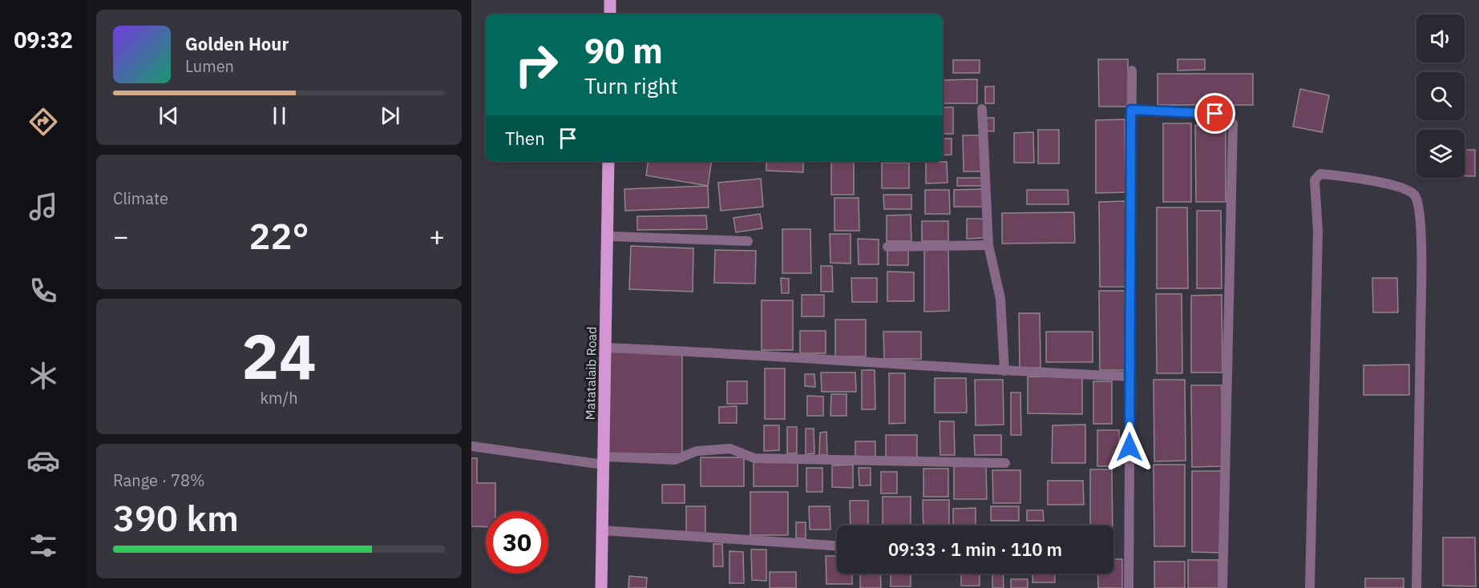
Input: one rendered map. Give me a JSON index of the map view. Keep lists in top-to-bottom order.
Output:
{
  "streets": {
    "main road": ["Matatalaib Road"]
  },
  "page": {
    "tabs": "09:32",
    "turn": ["90 m", "Turn right"],
    "song": ["Golden Hour", "Lumen"],
    "then": "Then",
    "tile": [
      "Climate",
      ["24", "km/h"],
      ["Range · 78%", "390 km"]
    ],
    "heat": ["−", "22°", "+"],
    "limit": "30",
    "trip": "09:33 · 1 min · 110 m"
  }
}
